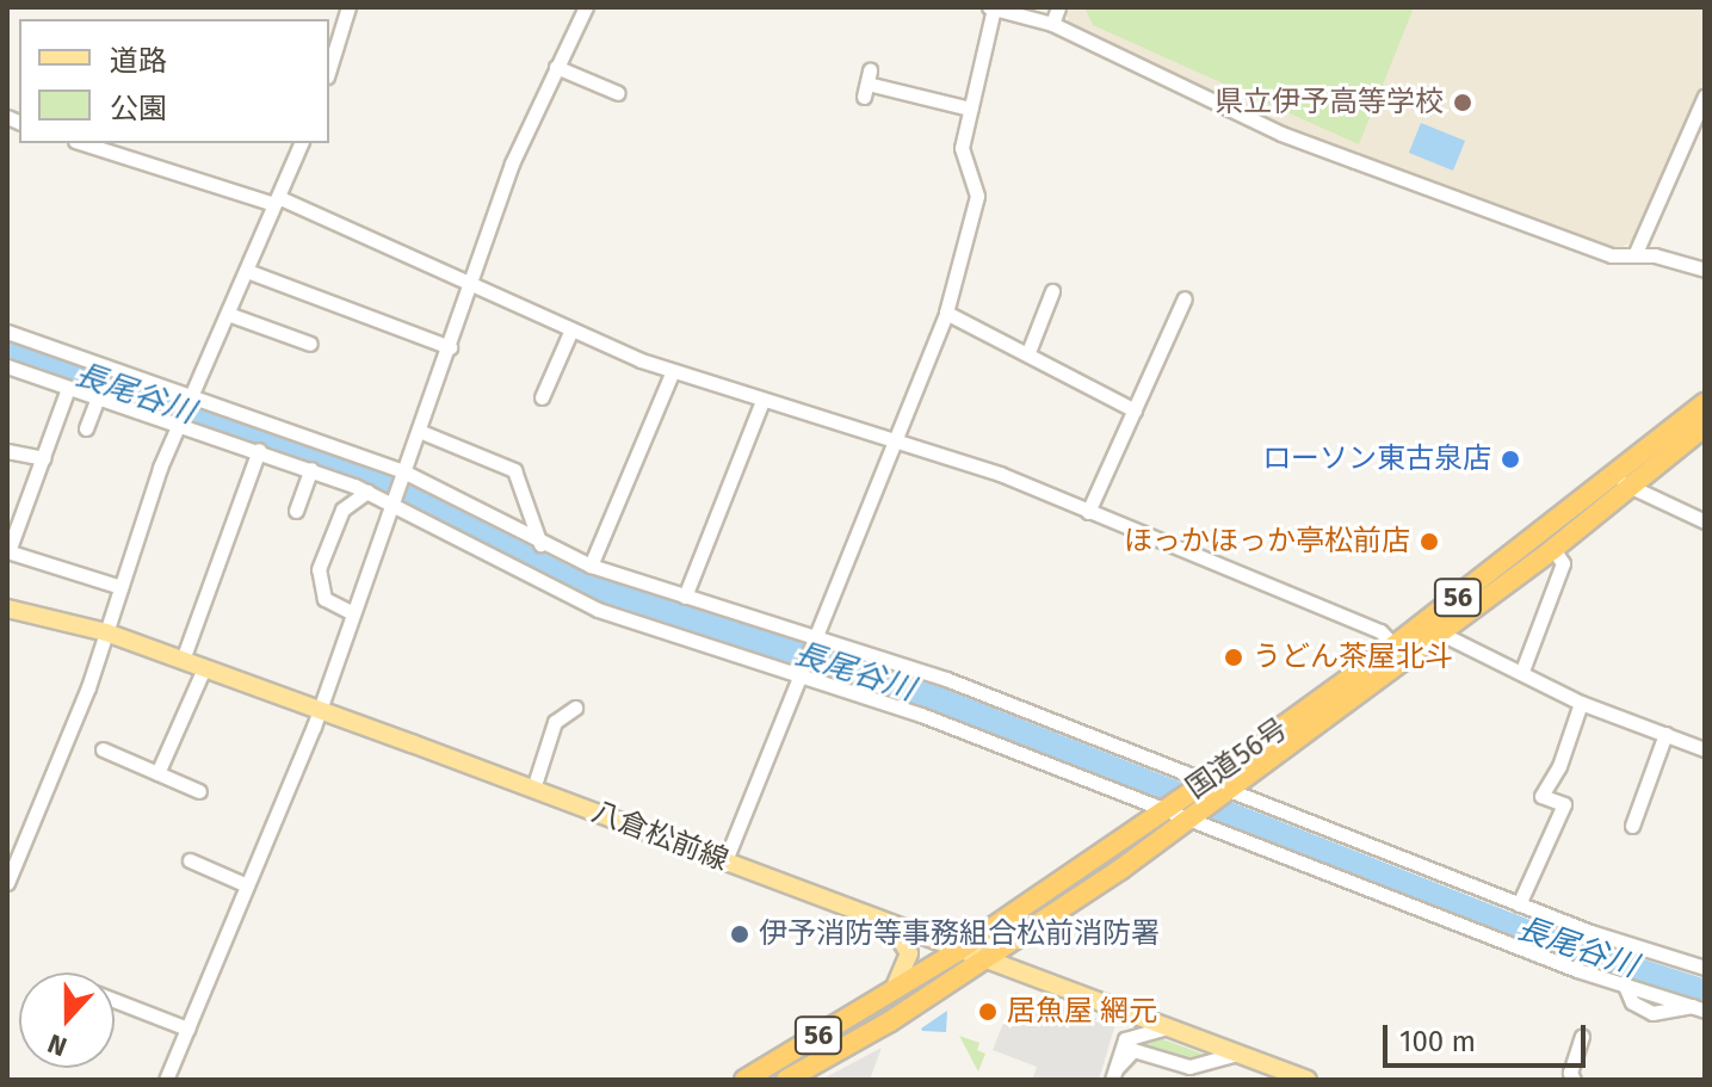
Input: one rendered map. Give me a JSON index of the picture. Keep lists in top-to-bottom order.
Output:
{
  "streets": {
    "highway": ["56", "国道56号"],
    "main road": ["八倉松前線"]
  },
  "crossings": [
    ["国道56号", "八倉松前線"]
  ],
  "water": ["長尾谷川"],
  "places": [
    "県立伊予高等学校",
    "ローソン東古泉店",
    "ほっかほっか亭松前店",
    "うどん茶屋北斗",
    "伊予消防等事務組合松前消防署",
    "居魚屋 網元"
  ],
  "legend": ["道路", "公園"],
  "scale_bar": "100 m",
  "north": "bottom"
}
